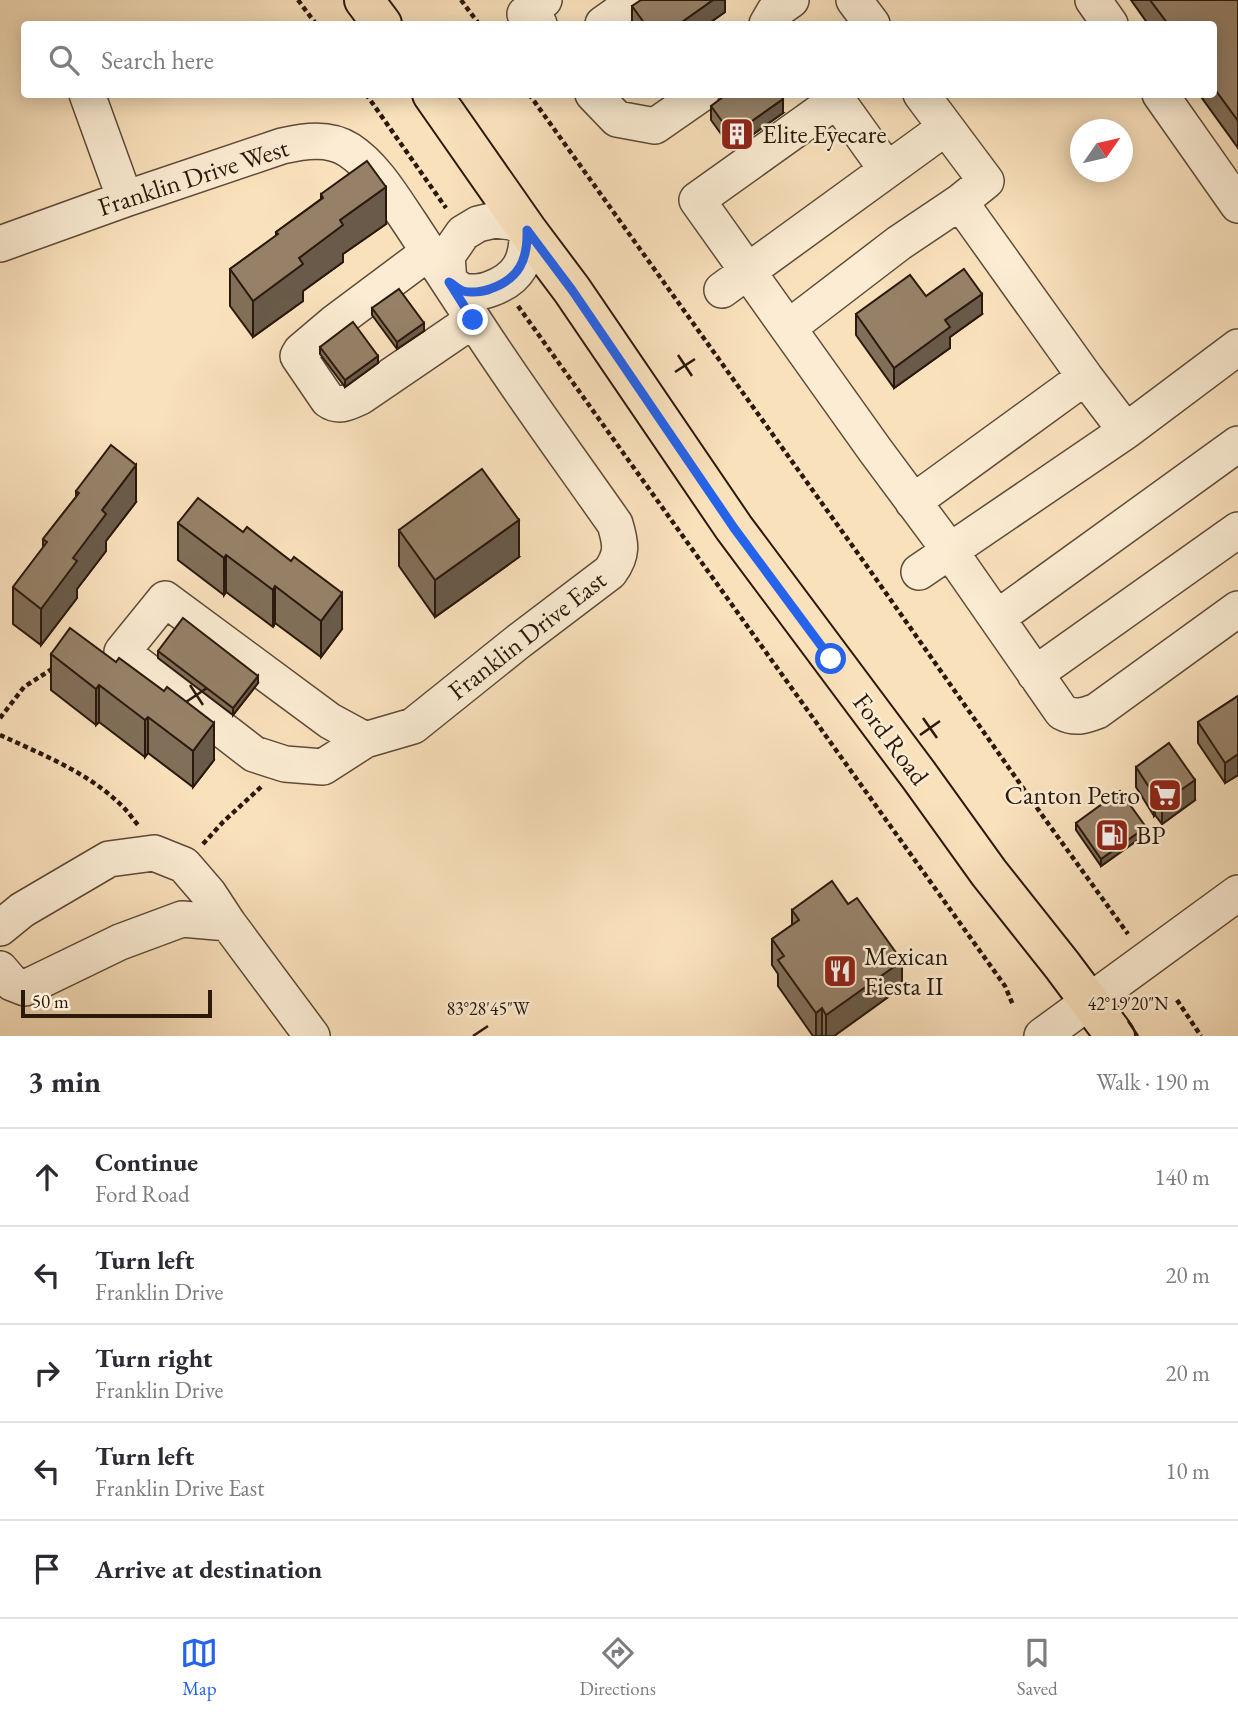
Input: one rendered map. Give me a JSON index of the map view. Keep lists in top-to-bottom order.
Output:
{
  "streets": {
    "main road": ["Ford Road"],
    "street": ["Franklin Drive West", "Franklin Drive East"]
  },
  "crossings": [
    ["Franklin Drive West", "Franklin Drive East"],
    ["Franklin Drive West", "Ford Road"],
    ["Franklin Drive East", "Ford Road"]
  ],
  "places": {
    "building": ["Elite Eyecare"],
    "supermarket": ["Canton Petro"],
    "fuel station": ["BP"],
    "restaurant": ["Mexican Fiesta II"]
  },
  "scale_bar": "50 m",
  "north": "top right",
  "page": {
    "search": "Search here",
    "scale": "50 m",
    "heading": ["3 min", "Walk · 190 m"],
    "list": [
      ["Continue", "Ford Road", "140 m"],
      ["Turn left", "Franklin Drive", "20 m"],
      ["Turn right", "Franklin Drive", "20 m"],
      ["Turn left", "Franklin Drive East", "10 m"],
      "Arrive at destination"
    ],
    "nav": ["Map", "Directions", "Saved"]
  },
  "coordinates": ["42°19'20\"N", "83°28'45\"W"]
}
